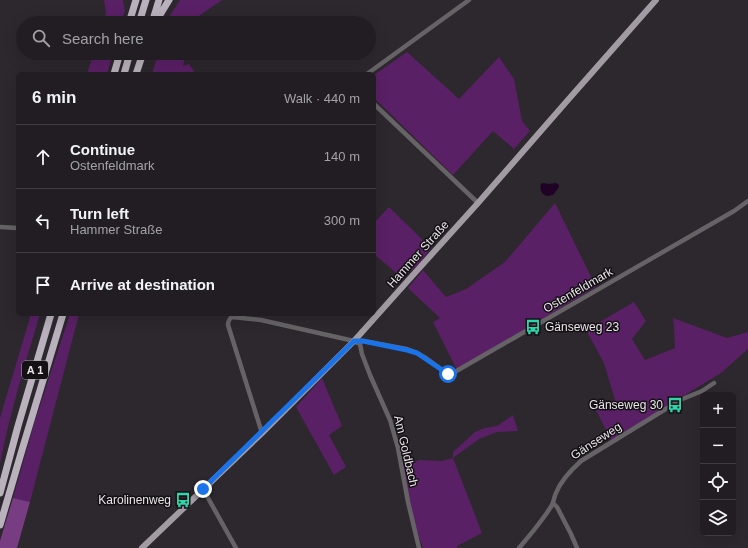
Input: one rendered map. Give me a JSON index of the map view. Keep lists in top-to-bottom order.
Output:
{
  "streets": {
    "highway": ["A 1"],
    "main road": ["Hammer Straße"],
    "street": ["Ostenfeldmark", "Gänseweg", "Am Goldbach"]
  },
  "crossings": [
    ["Hammer Straße", "Ostenfeldmark"],
    ["Hammer Straße", "Am Goldbach"],
    ["Ostenfeldmark", "Am Goldbach"]
  ],
  "places": {
    "bus stop": ["Gänseweg 23", "Gänseweg 30", "Karolinenweg"]
  },
  "page": {
    "search": "Search here",
    "heading": ["6 min", "Walk · 440 m"],
    "list": [
      ["Continue", "Ostenfeldmark", "140 m"],
      ["Turn left", "Hammer Straße", "300 m"],
      "Arrive at destination"
    ],
    "map_buttons": ["+", "−"]
  }
}
